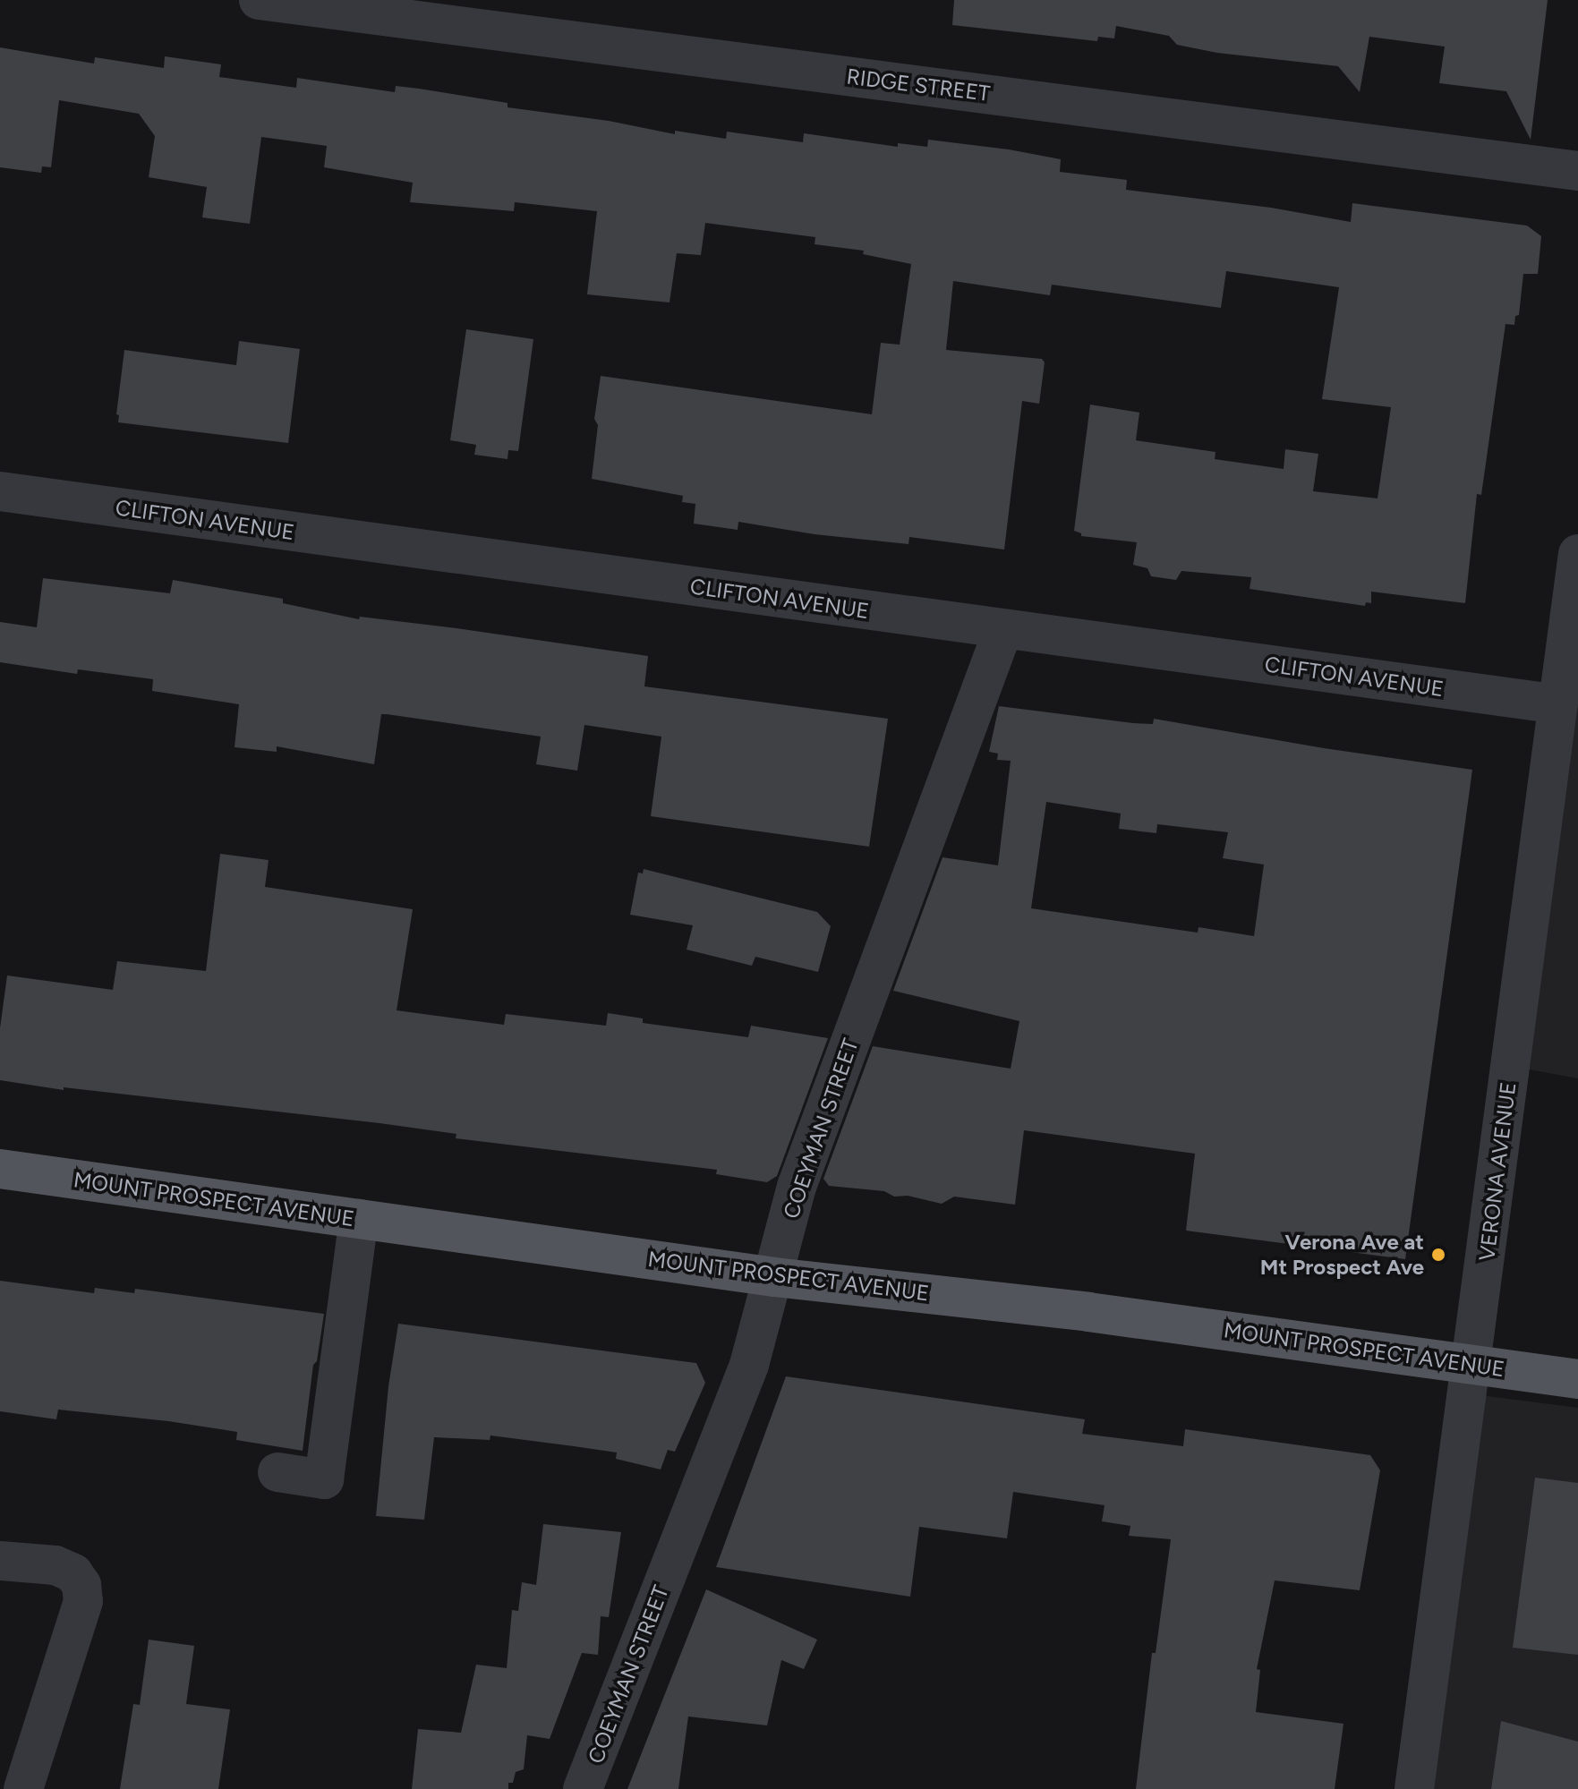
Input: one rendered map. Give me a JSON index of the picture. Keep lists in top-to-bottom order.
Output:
{
  "streets": {
    "main road": ["MOUNT PROSPECT AVENUE"],
    "street": [
      "RIDGE STREET",
      "CLIFTON AVENUE",
      "COEYMAN STREET",
      "VERONA AVENUE"
    ]
  },
  "crossings": [
    ["CLIFTON AVENUE", "COEYMAN STREET"],
    ["CLIFTON AVENUE", "VERONA AVENUE"],
    ["COEYMAN STREET", "MOUNT PROSPECT AVENUE"],
    ["VERONA AVENUE", "MOUNT PROSPECT AVENUE"]
  ],
  "places": ["Verona Ave at Mt Prospect Ave"]
}
